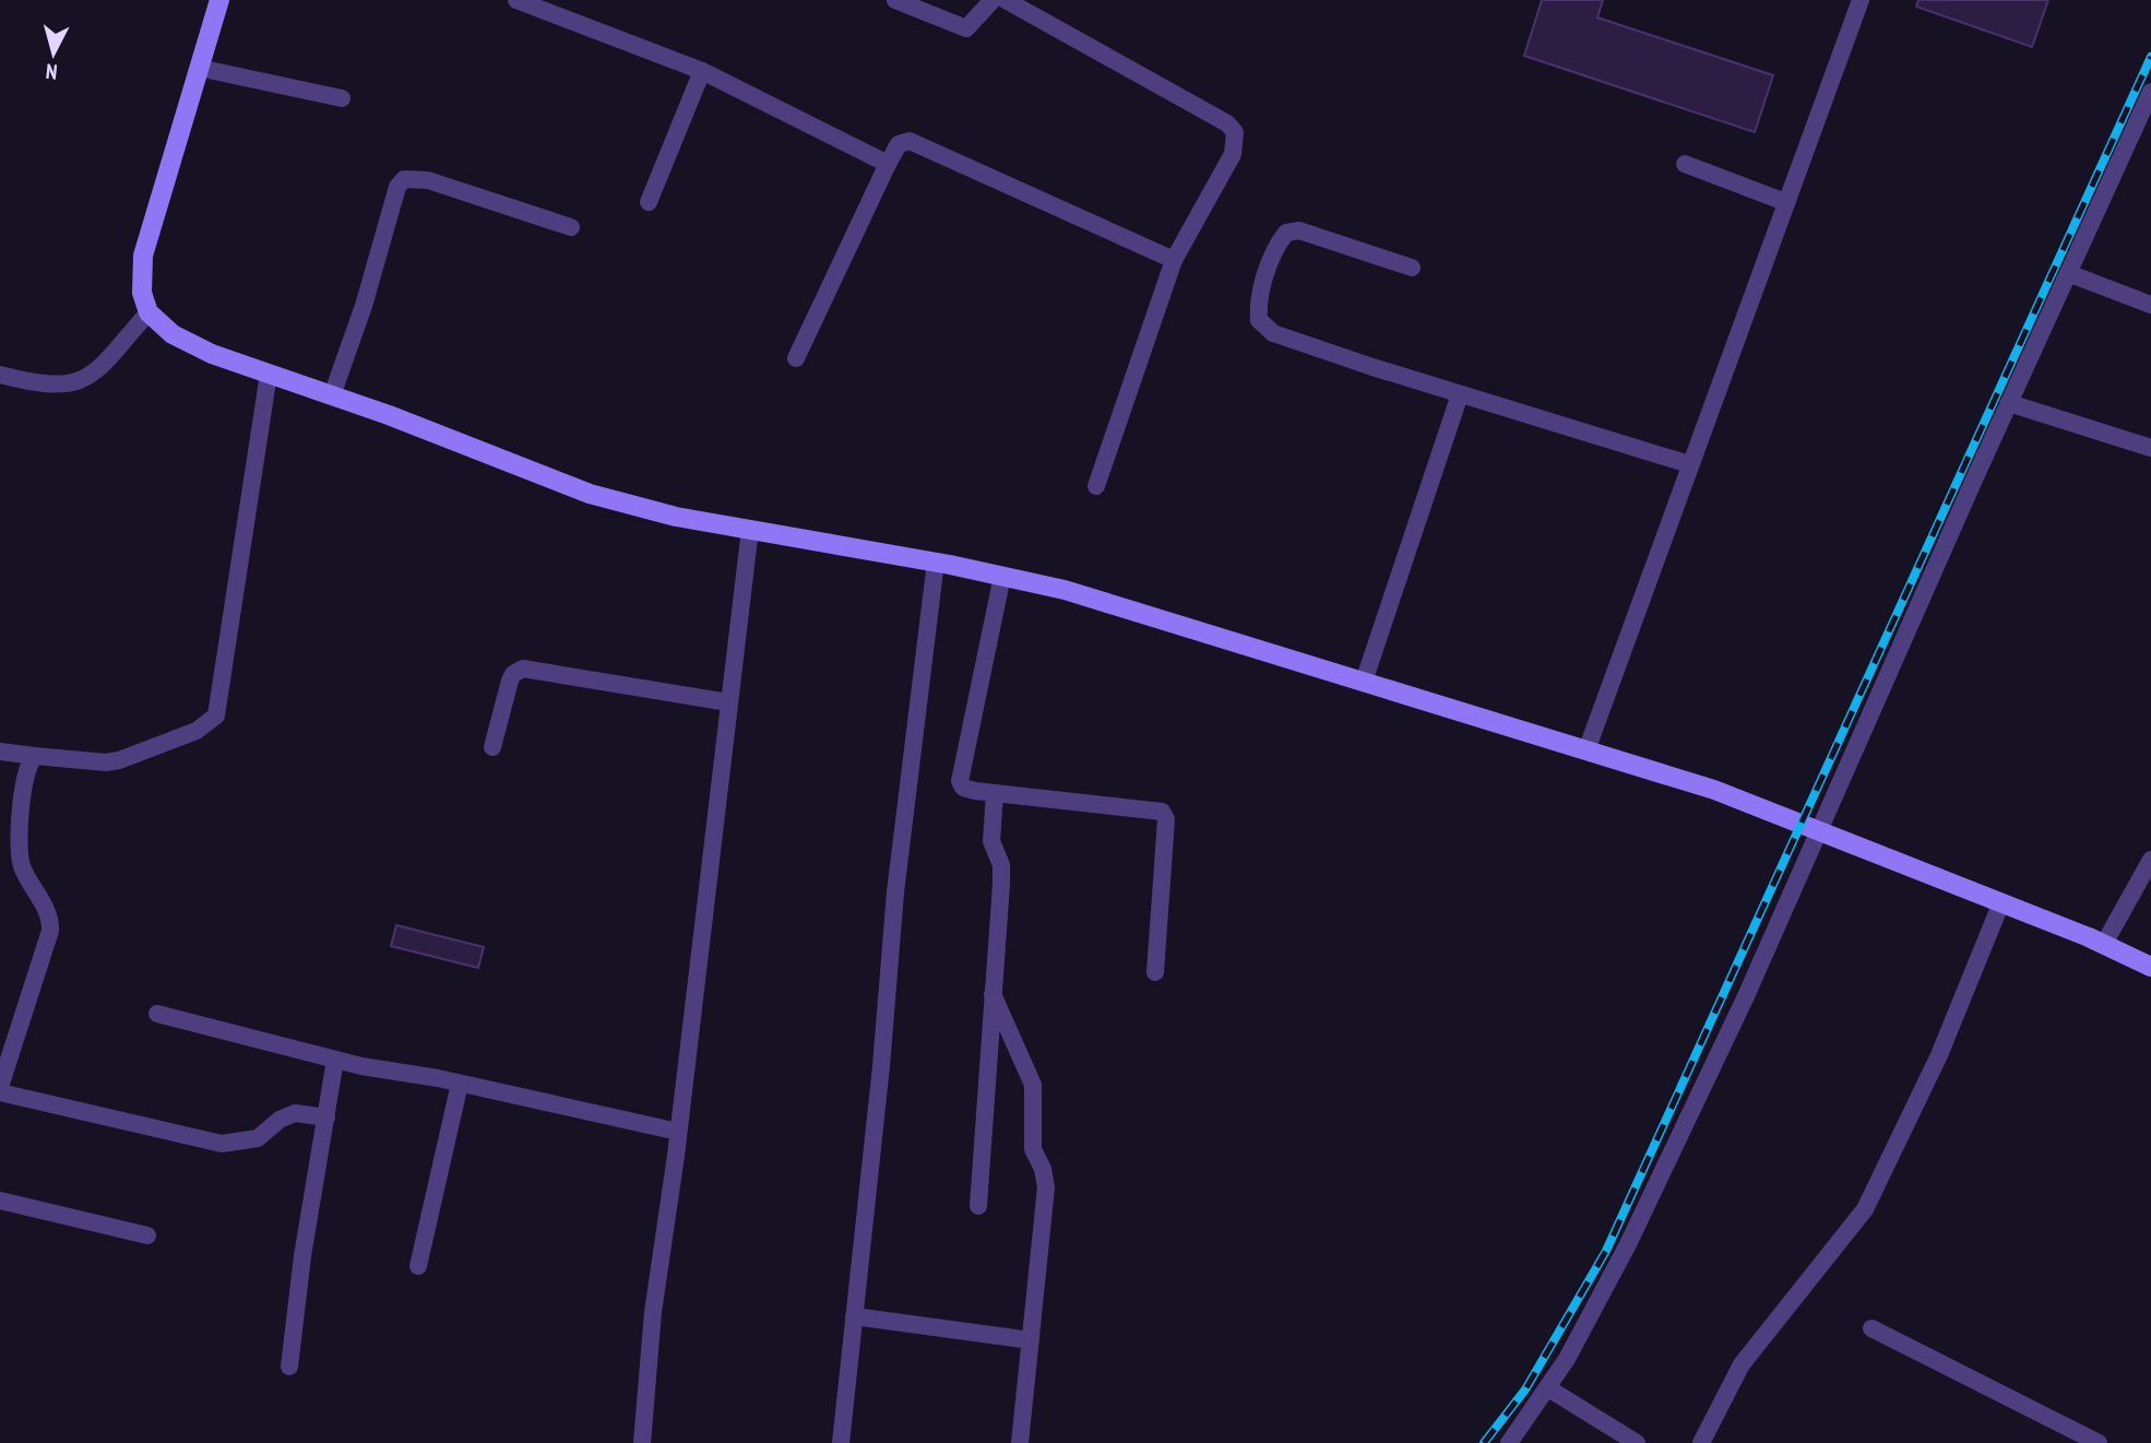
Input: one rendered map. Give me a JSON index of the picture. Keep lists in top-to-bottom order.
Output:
{
  "north": "bottom"
}
